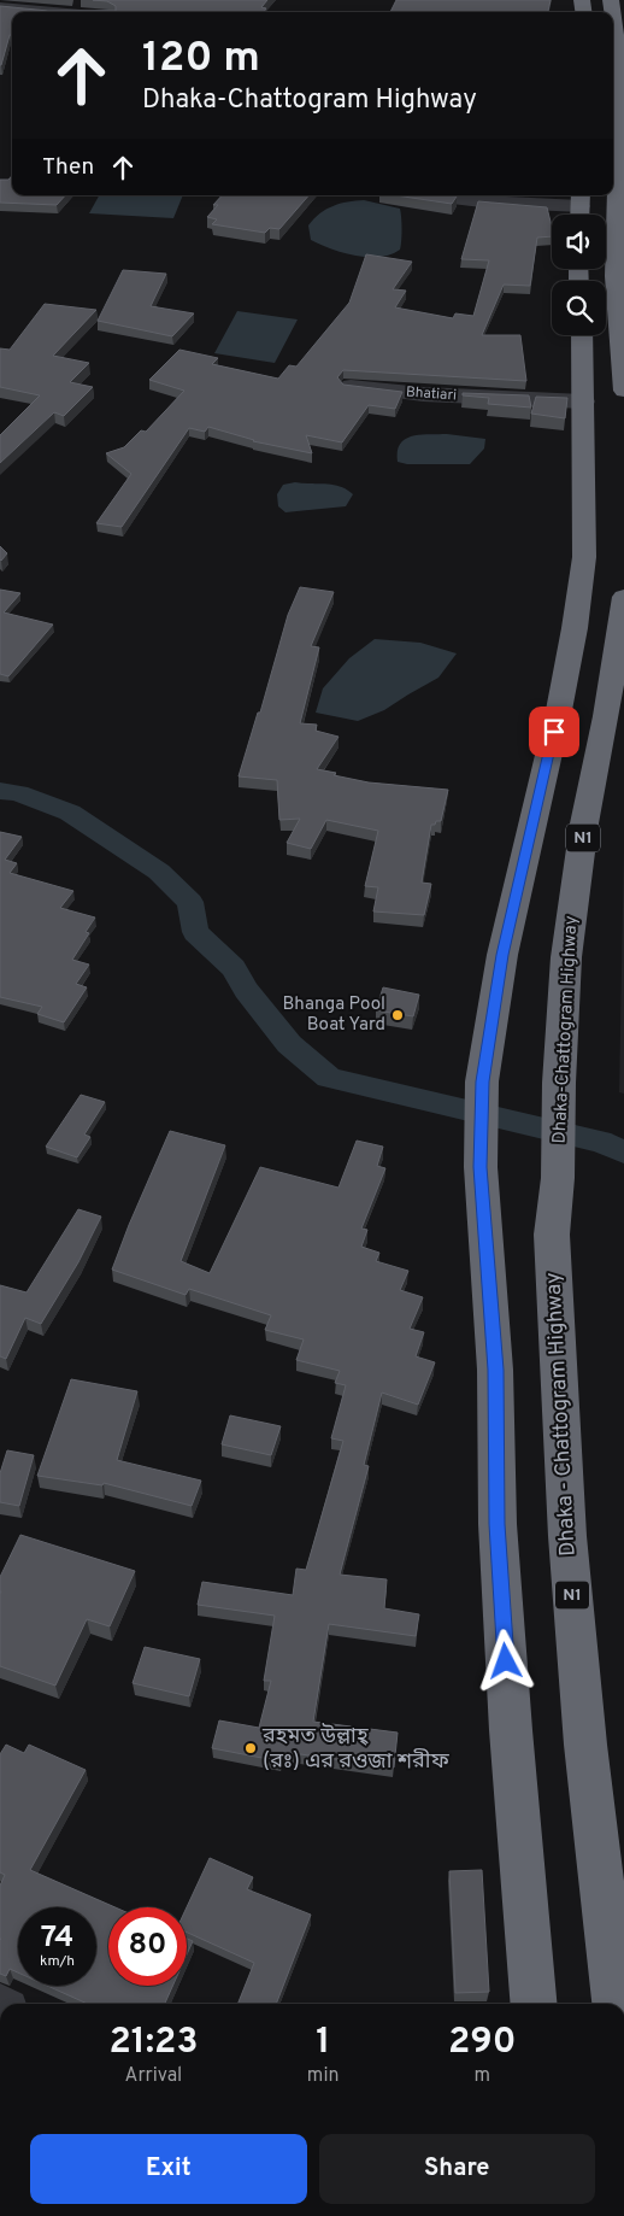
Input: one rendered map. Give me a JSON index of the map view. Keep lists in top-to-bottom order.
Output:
{
  "streets": {
    "highway": ["N1", "Dhaka-Chattogram Highway", "Dhaka - Chattogram Highway"],
    "street": ["Bhatiari"]
  },
  "crossings": [
    ["Dhaka-Chattogram Highway", "Dhaka - Chattogram Highway"]
  ],
  "places": ["Bhanga Pool Boat Yard", "রহমত উল্লাহ্‌ (রঃ) এর রওজা শরীফ"],
  "page": {
    "turn": ["120 m", "Dhaka-Chattogram Highway"],
    "then": "Then",
    "speed": "74 km/h",
    "limit": "80",
    "eta": [
      "21:23",
      "Arrival",
      "1",
      "min",
      "290",
      "m"
    ],
    "buttons": ["Exit", "Share"]
  }
}
